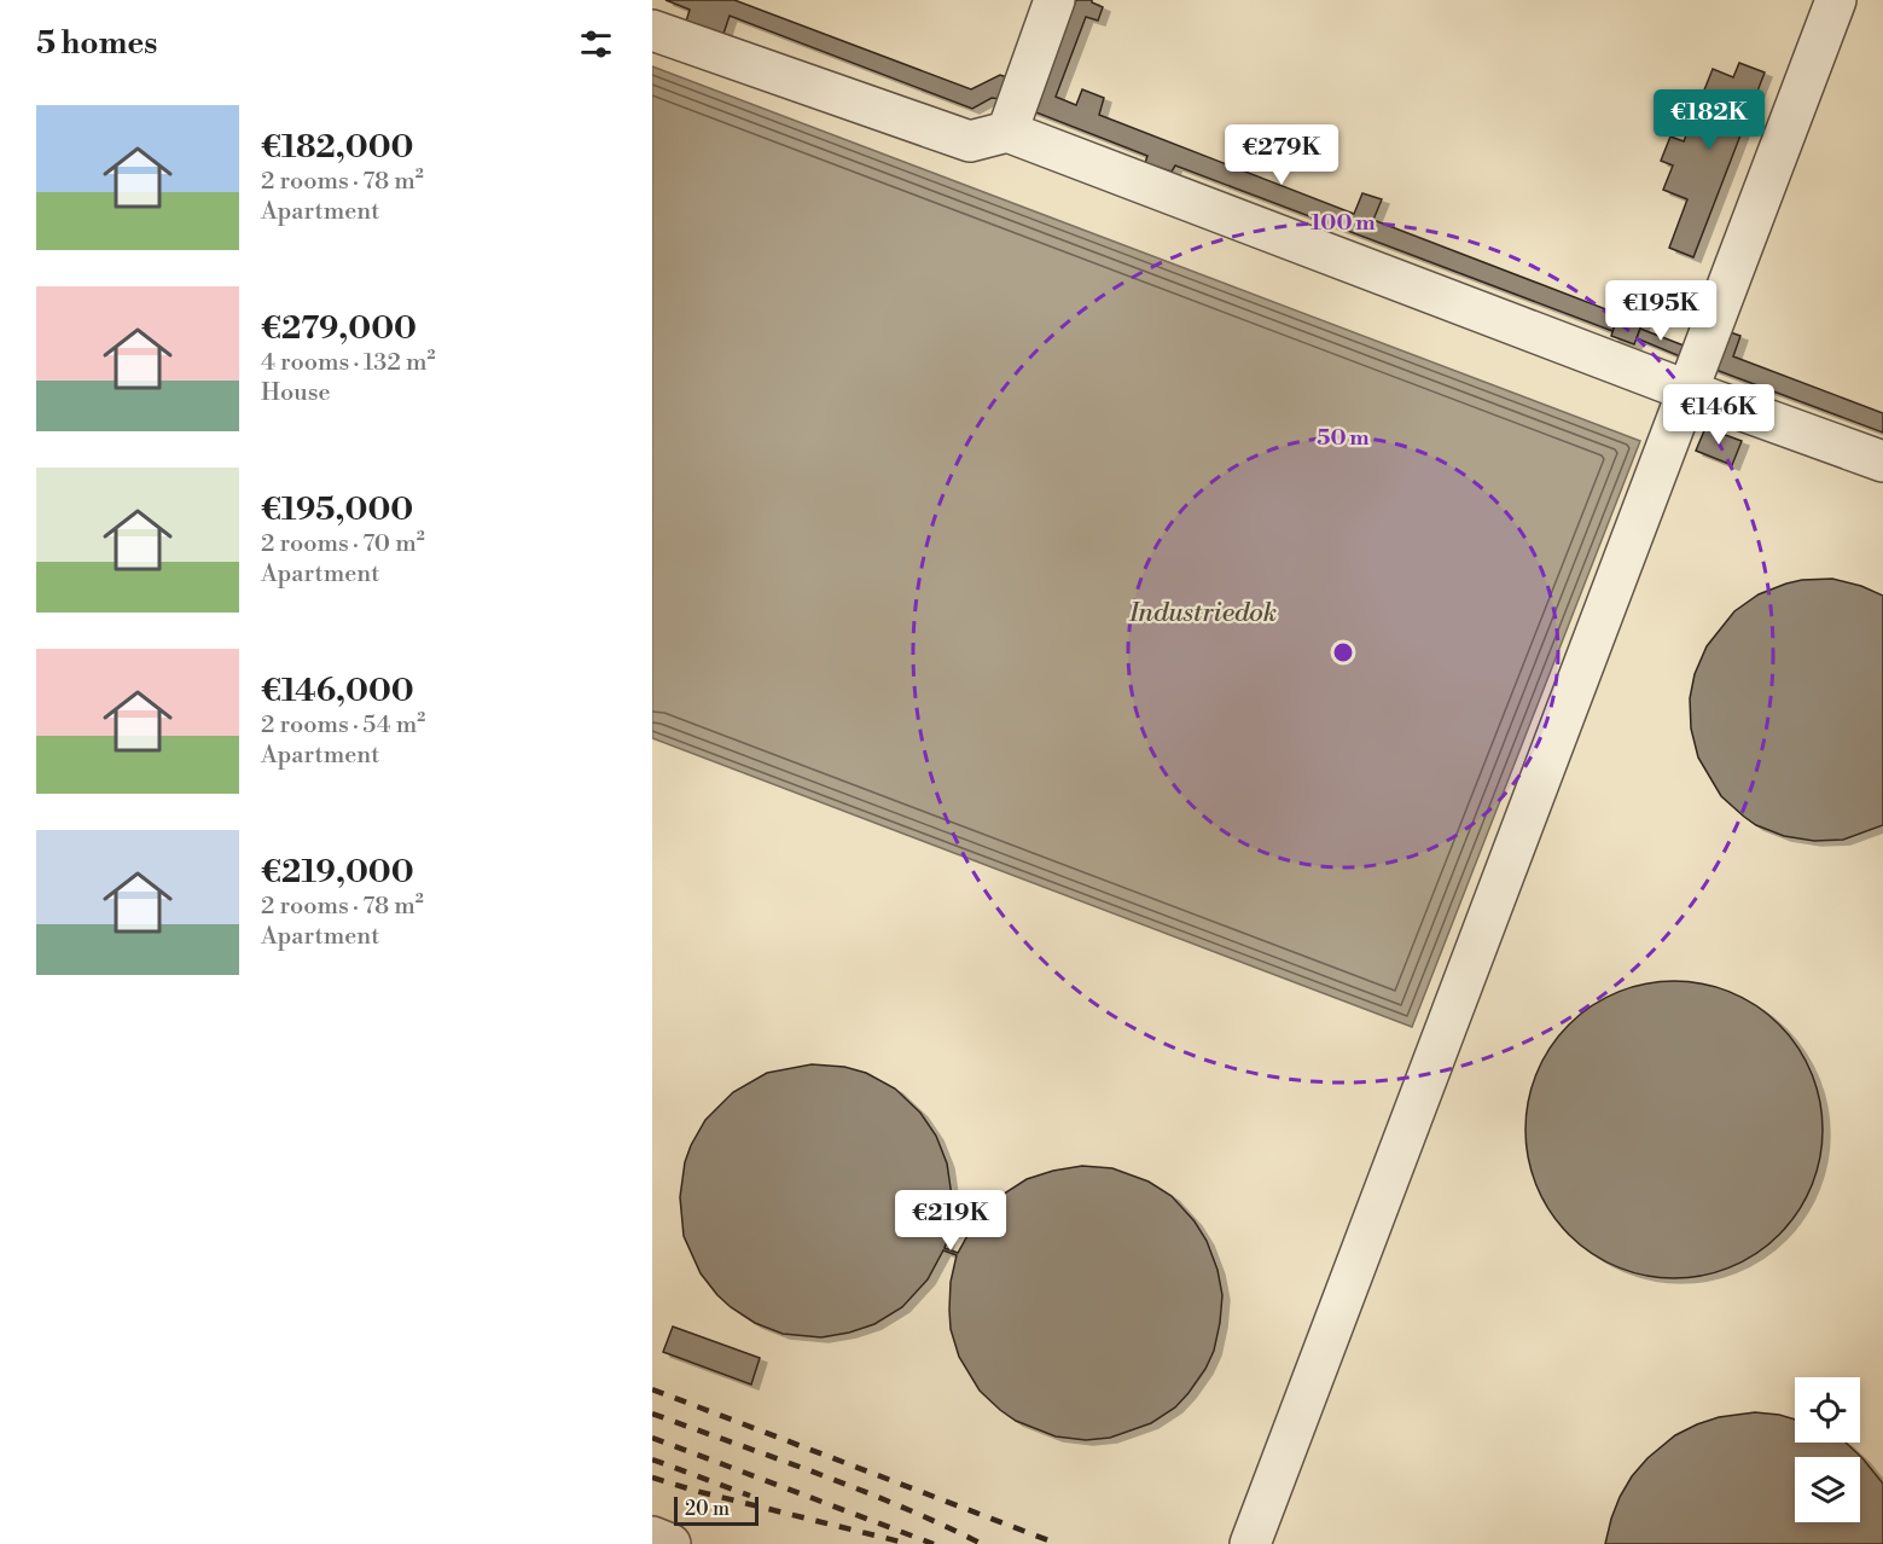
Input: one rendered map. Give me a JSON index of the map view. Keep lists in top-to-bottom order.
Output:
{
  "water": ["Industriedok"],
  "scale_bar": "20 m",
  "page": {
    "heading": "5 homes",
    "list": [
      {
        "name": "€182,000",
        "note": "2 rooms · 78 m² · Apartment"
      },
      {
        "name": "€279,000",
        "note": "4 rooms · 132 m² · House"
      },
      {
        "name": "€195,000",
        "note": "2 rooms · 70 m² · Apartment"
      },
      {
        "name": "€146,000",
        "note": "2 rooms · 54 m² · Apartment"
      },
      {
        "name": "€219,000",
        "note": "2 rooms · 78 m² · Apartment"
      }
    ],
    "price": [
      "€182K",
      "€279K",
      "€195K",
      "€146K",
      "€219K"
    ],
    "scale": "20 m"
  },
  "rings": ["100 m", "50 m"]
}
